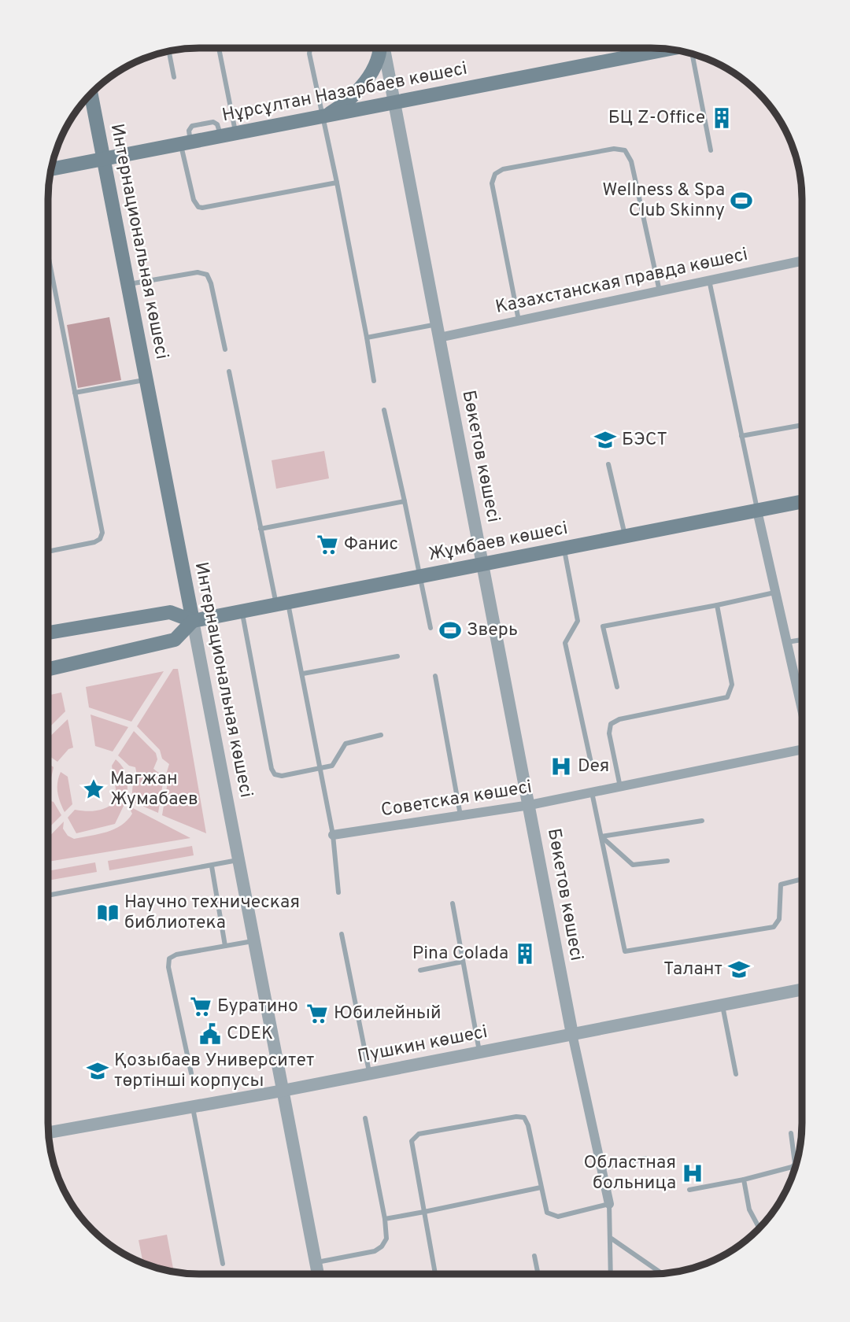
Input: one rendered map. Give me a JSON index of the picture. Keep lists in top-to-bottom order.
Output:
{
  "streets": {
    "main road": ["Нұрсұлтан Назарбаев көшесі", "Интернациональная көшесі", "Жұмбаев көшесі"],
    "street": [
      "Казахстанская правда көшесі",
      "Бөкетов көшесі",
      "Советская көшесі",
      "Пушкин көшесі"
    ]
  },
  "crossings": [
    ["Нұрсұлтан Назарбаев көшесі", "Интернациональная көшесі"],
    ["Нұрсұлтан Назарбаев көшесі", "Бөкетов көшесі"],
    ["Интернациональная көшесі", "Жұмбаев көшесі"],
    ["Интернациональная көшесі", "Пушкин көшесі"],
    ["Казахстанская правда көшесі", "Бөкетов көшесі"],
    ["Бөкетов көшесі", "Жұмбаев көшесі"],
    ["Бөкетов көшесі", "Советская көшесі"],
    ["Бөкетов көшесі", "Пушкин көшесі"]
  ],
  "places": {
    "building": ["БЦ Z-Office", "Pina Colada"],
    "sports": ["Wellness & Spa Club Skinny", "Зверь"],
    "school or university": ["БЭСТ", "Талант", "Қозыбаев Университет төртінші корпусы"],
    "supermarket": ["Фанис", "Буратино", "Юбилейный"],
    "hospital": ["Deя", "Областная больница"],
    "place": ["Магжан Жумабаев"],
    "library": ["Научно техническая библиотека"],
    "public building": ["CDEK"]
  }
}
